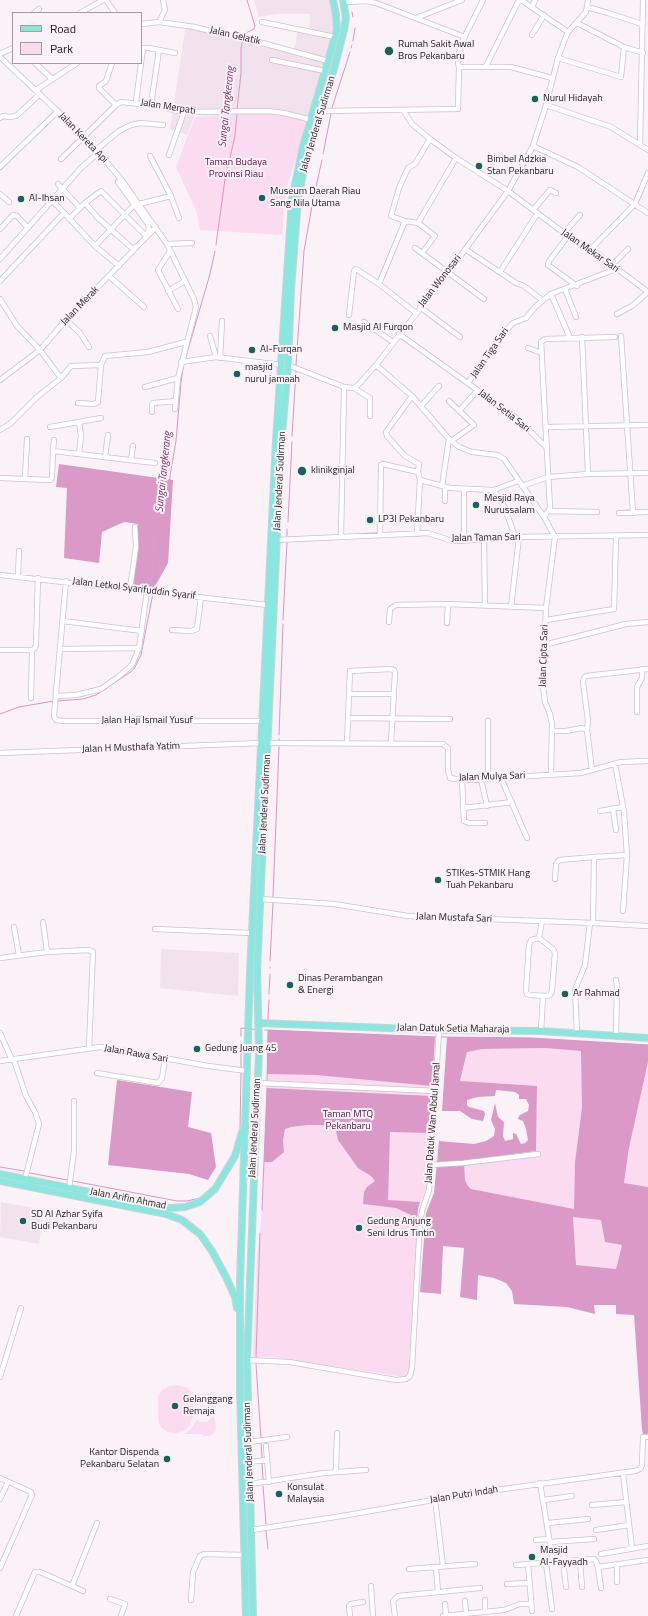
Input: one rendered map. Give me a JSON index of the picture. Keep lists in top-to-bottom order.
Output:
{
  "streets": {
    "main road": ["Jalan Jenderal Sudirman", "Jalan Datuk Setia Maharaja", "Jalan Arifin Ahmad"],
    "street": [
      "Jalan Gelatik",
      "Jalan Merpati",
      "Jalan Kereta Api",
      "Jalan Mekar Sari",
      "Jalan Wonosari",
      "Jalan Merak",
      "Jalan Tiga Sari",
      "Jalan Setia Sari",
      "Jalan Taman Sari",
      "Jalan Letkol Syarifuddin Syarif",
      "Jalan Cipta Sari",
      "Jalan Haji Ismail Yusuf",
      "Jalan H Musthafa Yatim",
      "Jalan Mulya Sari",
      "Jalan Mustafa Sari",
      "Jalan Rawa Sari",
      "Jalan Datuk Wan Abdul Jamal",
      "Jalan Putri Indah"
    ]
  },
  "crossings": [
    ["Jalan Gelatik", "Jalan Jenderal Sudirman"],
    ["Jalan Merpati", "Jalan Jenderal Sudirman"],
    ["Jalan Jenderal Sudirman", "Jalan Taman Sari"],
    ["Jalan Jenderal Sudirman", "Jalan Letkol Syarifuddin Syarif"],
    ["Jalan Jenderal Sudirman", "Jalan Haji Ismail Yusuf"],
    ["Jalan Jenderal Sudirman", "Jalan H Musthafa Yatim"],
    ["Jalan Jenderal Sudirman", "Jalan Mulya Sari"],
    ["Jalan Jenderal Sudirman", "Jalan Mustafa Sari"],
    ["Jalan Jenderal Sudirman", "Jalan Datuk Setia Maharaja"],
    ["Jalan Jenderal Sudirman", "Jalan Rawa Sari"],
    ["Jalan Jenderal Sudirman", "Jalan Datuk Wan Abdul Jamal"],
    ["Jalan Jenderal Sudirman", "Jalan Arifin Ahmad"],
    ["Jalan Jenderal Sudirman", "Jalan Putri Indah"],
    ["Jalan Kereta Api", "Jalan Merak"],
    ["Jalan Mekar Sari", "Jalan Wonosari"],
    ["Jalan Mekar Sari", "Jalan Tiga Sari"],
    ["Jalan Wonosari", "Jalan Setia Sari"],
    ["Jalan Tiga Sari", "Jalan Setia Sari"],
    ["Jalan Taman Sari", "Jalan Cipta Sari"],
    ["Jalan Letkol Syarifuddin Syarif", "Jalan Haji Ismail Yusuf"],
    ["Jalan Cipta Sari", "Jalan Mulya Sari"],
    ["Jalan H Musthafa Yatim", "Jalan Mulya Sari"],
    ["Jalan Datuk Setia Maharaja", "Jalan Datuk Wan Abdul Jamal"]
  ],
  "water": ["Sungai Tangkerang"],
  "parks": ["Taman Budaya Provinsi Riau", "Taman MTQ Pekanbaru"],
  "places": [
    "Rumah Sakit Awal Bros Pekanbaru",
    "Nurul Hidayah",
    "Bimbel Adzkia Stan Pekanbaru",
    "Museum Daerah Riau Sang Nila Utama",
    "Al-Ihsan",
    "Masjid Al Furqon",
    "Al-Furqan",
    "masjid nurul jamaah",
    "klinikginjal",
    "Mesjid Raya Nurussalam",
    "LP3I Pekanbaru",
    "STIKes-STMIK Hang Tuah Pekanbaru",
    "Dinas Perambangan & Energi",
    "Ar Rahmad",
    "Gedung Juang 45",
    "SD Al Azhar Syifa Budi Pekanbaru",
    "Gedung Anjung Seni Idrus Tintin",
    "Gelanggang Remaja",
    "Kantor Dispenda Pekanbaru Selatan",
    "Konsulat Malaysia",
    "Masjid Al-Fayyadh"
  ],
  "legend": ["Road", "Park"]
}
